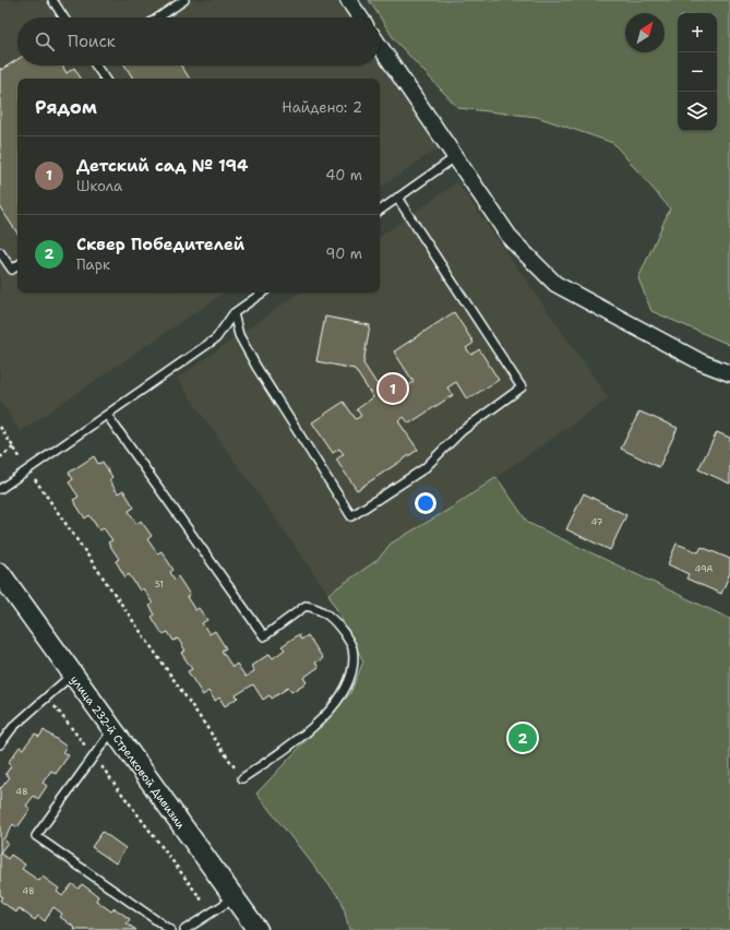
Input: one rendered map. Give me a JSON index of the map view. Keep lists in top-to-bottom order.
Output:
{
  "streets": {
    "street": ["улица 232-й Стрелковой Дивизии"]
  },
  "house_numbers": [
    "47",
    "49А",
    "51",
    "48",
    "48"
  ],
  "north": "top right",
  "page": {
    "map_buttons": ["+", "−"],
    "search": "Поиск",
    "heading": ["Рядом", "Найдено: 2"],
    "list": [
      {
        "mark": "1",
        "name": "Детский сад № 194",
        "note": "Школа",
        "value": "40 m"
      },
      {
        "mark": "2",
        "name": "Сквер Победителей",
        "note": "Парк",
        "value": "90 m"
      }
    ],
    "pins": ["1", "2"]
  }
}
